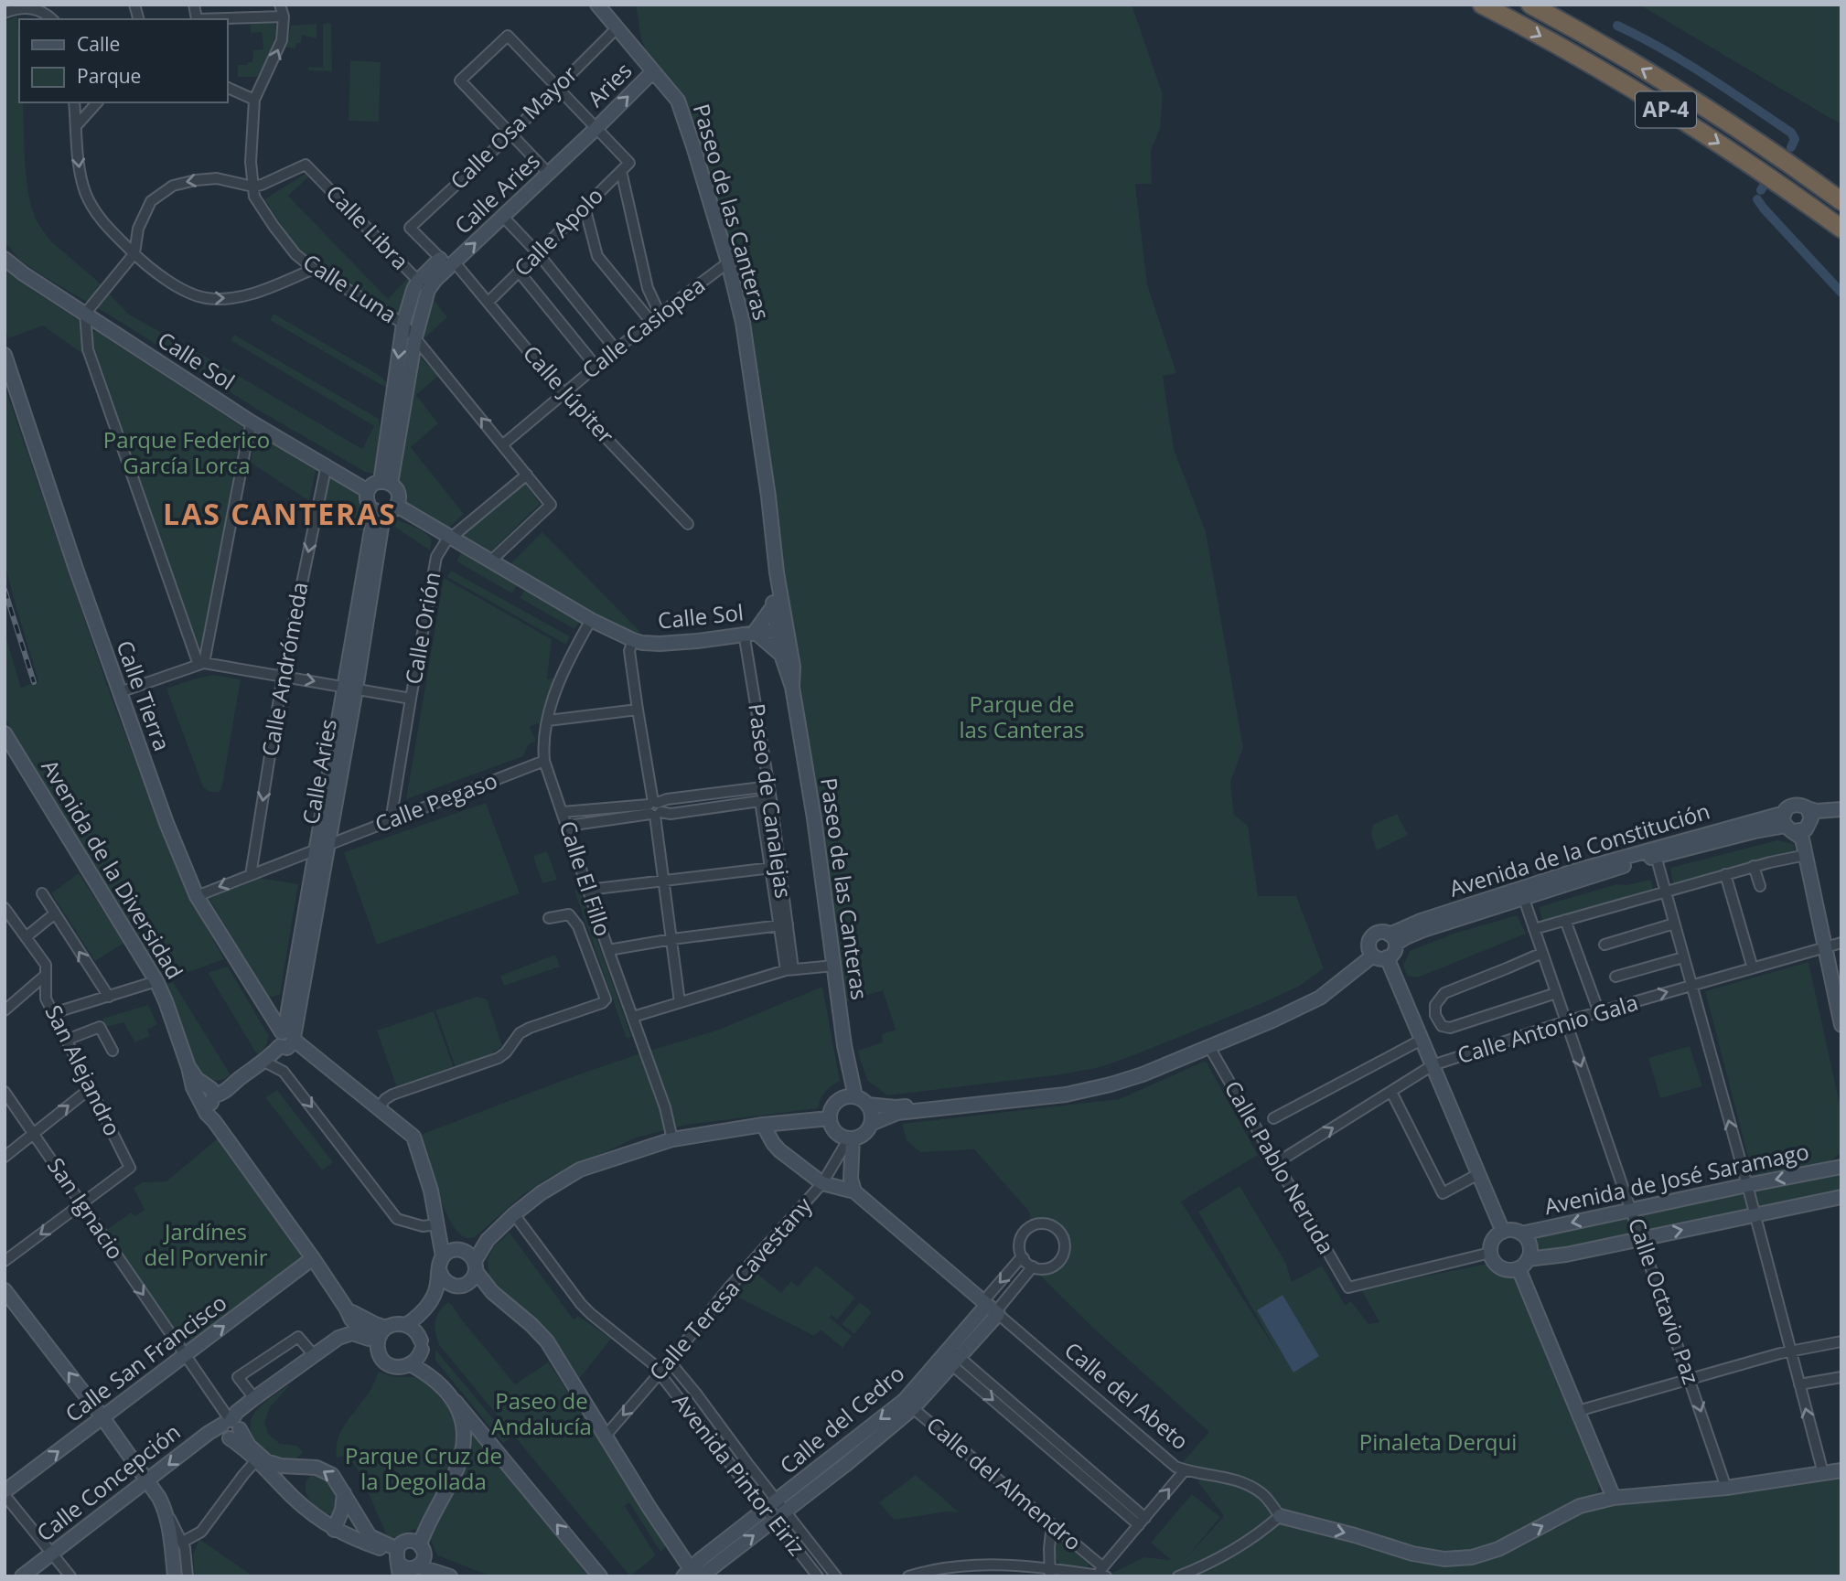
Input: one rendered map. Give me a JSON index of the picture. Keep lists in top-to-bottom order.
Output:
{
  "streets": {
    "highway": ["AP-4"],
    "street": [
      "Aries",
      "Calle Osa Mayor",
      "Calle Aries",
      "Paseo de las Canteras",
      "Calle Libra",
      "Calle Apolo",
      "Calle Luna",
      "Calle Casiopea",
      "Calle Sol",
      "Calle Júpiter",
      "Calle Orión",
      "Calle Andrómeda",
      "Calle Tierra",
      "Paseo de Canalejas",
      "Calle Pegaso",
      "Avenida de la Constitución",
      "Avenida de la Diversidad",
      "Calle El Fillo",
      "Calle Antonio Gala",
      "San Alejandro",
      "Calle Pablo Neruda",
      "Avenida de José Saramago",
      "San Ignacio",
      "Calle Teresa Cavestany",
      "Calle Octavio Paz",
      "Calle San Francisco",
      "Calle del Abeto",
      "Calle del Cedro",
      "Avenida Pintor Eiriz",
      "Calle Concepción",
      "Calle del Almendro"
    ]
  },
  "crossings": [
    ["Aries", "Calle Aries"],
    ["Aries", "Paseo de las Canteras"],
    ["Aries", "Calle Apolo"],
    ["Calle Osa Mayor", "Paseo de las Canteras"],
    ["Calle Osa Mayor", "Calle Júpiter"],
    ["Calle Aries", "Calle Libra"],
    ["Calle Aries", "Calle Apolo"],
    ["Calle Aries", "Calle Luna"],
    ["Calle Aries", "Calle Sol"],
    ["Calle Aries", "Calle Júpiter"],
    ["Calle Aries", "Calle Tierra"],
    ["Calle Aries", "Calle Pegaso"],
    ["Paseo de las Canteras", "Calle Casiopea"],
    ["Paseo de las Canteras", "Calle Teresa Cavestany"],
    ["Calle Libra", "Calle Luna"],
    ["Calle Apolo", "Calle Júpiter"],
    ["Calle Luna", "Calle Casiopea"],
    ["Calle Luna", "Calle Sol"],
    ["Calle Luna", "Calle Orión"],
    ["Calle Casiopea", "Calle Júpiter"],
    ["Calle Sol", "Calle Orión"],
    ["Calle Sol", "Calle Andrómeda"],
    ["Calle Sol", "Paseo de Canalejas"],
    ["Calle Sol", "Calle El Fillo"],
    ["Calle Orión", "Calle Pegaso"],
    ["Calle Andrómeda", "Calle Pegaso"],
    ["Calle Tierra", "Calle Pegaso"],
    ["Calle Pegaso", "Calle El Fillo"],
    ["Avenida de la Constitución", "Calle Octavio Paz"],
    ["Avenida de la Diversidad", "Calle San Francisco"],
    ["Calle Antonio Gala", "Calle Pablo Neruda"],
    ["Calle Antonio Gala", "Calle Octavio Paz"],
    ["San Alejandro", "San Ignacio"],
    ["Calle Pablo Neruda", "Avenida de José Saramago"],
    ["Avenida de José Saramago", "Calle Octavio Paz"],
    ["San Ignacio", "Calle San Francisco"],
    ["San Ignacio", "Calle Concepción"],
    ["Calle Teresa Cavestany", "Avenida Pintor Eiriz"],
    ["Calle del Abeto", "Calle del Cedro"],
    ["Calle del Cedro", "Avenida Pintor Eiriz"],
    ["Calle del Cedro", "Calle del Almendro"]
  ],
  "one_way": [
    "Aries",
    "San Ignacio",
    "Calle Octavio Paz",
    "Calle San Francisco"
  ],
  "districts": ["LAS CANTERAS"],
  "parks": [
    "Parque Federico García Lorca",
    "Parque de las Canteras",
    "Jardínes del Porvenir",
    "Paseo de Andalucía",
    "Pinaleta Derqui",
    "Parque Cruz de la Degollada"
  ],
  "legend": ["Calle", "Parque"]
}
